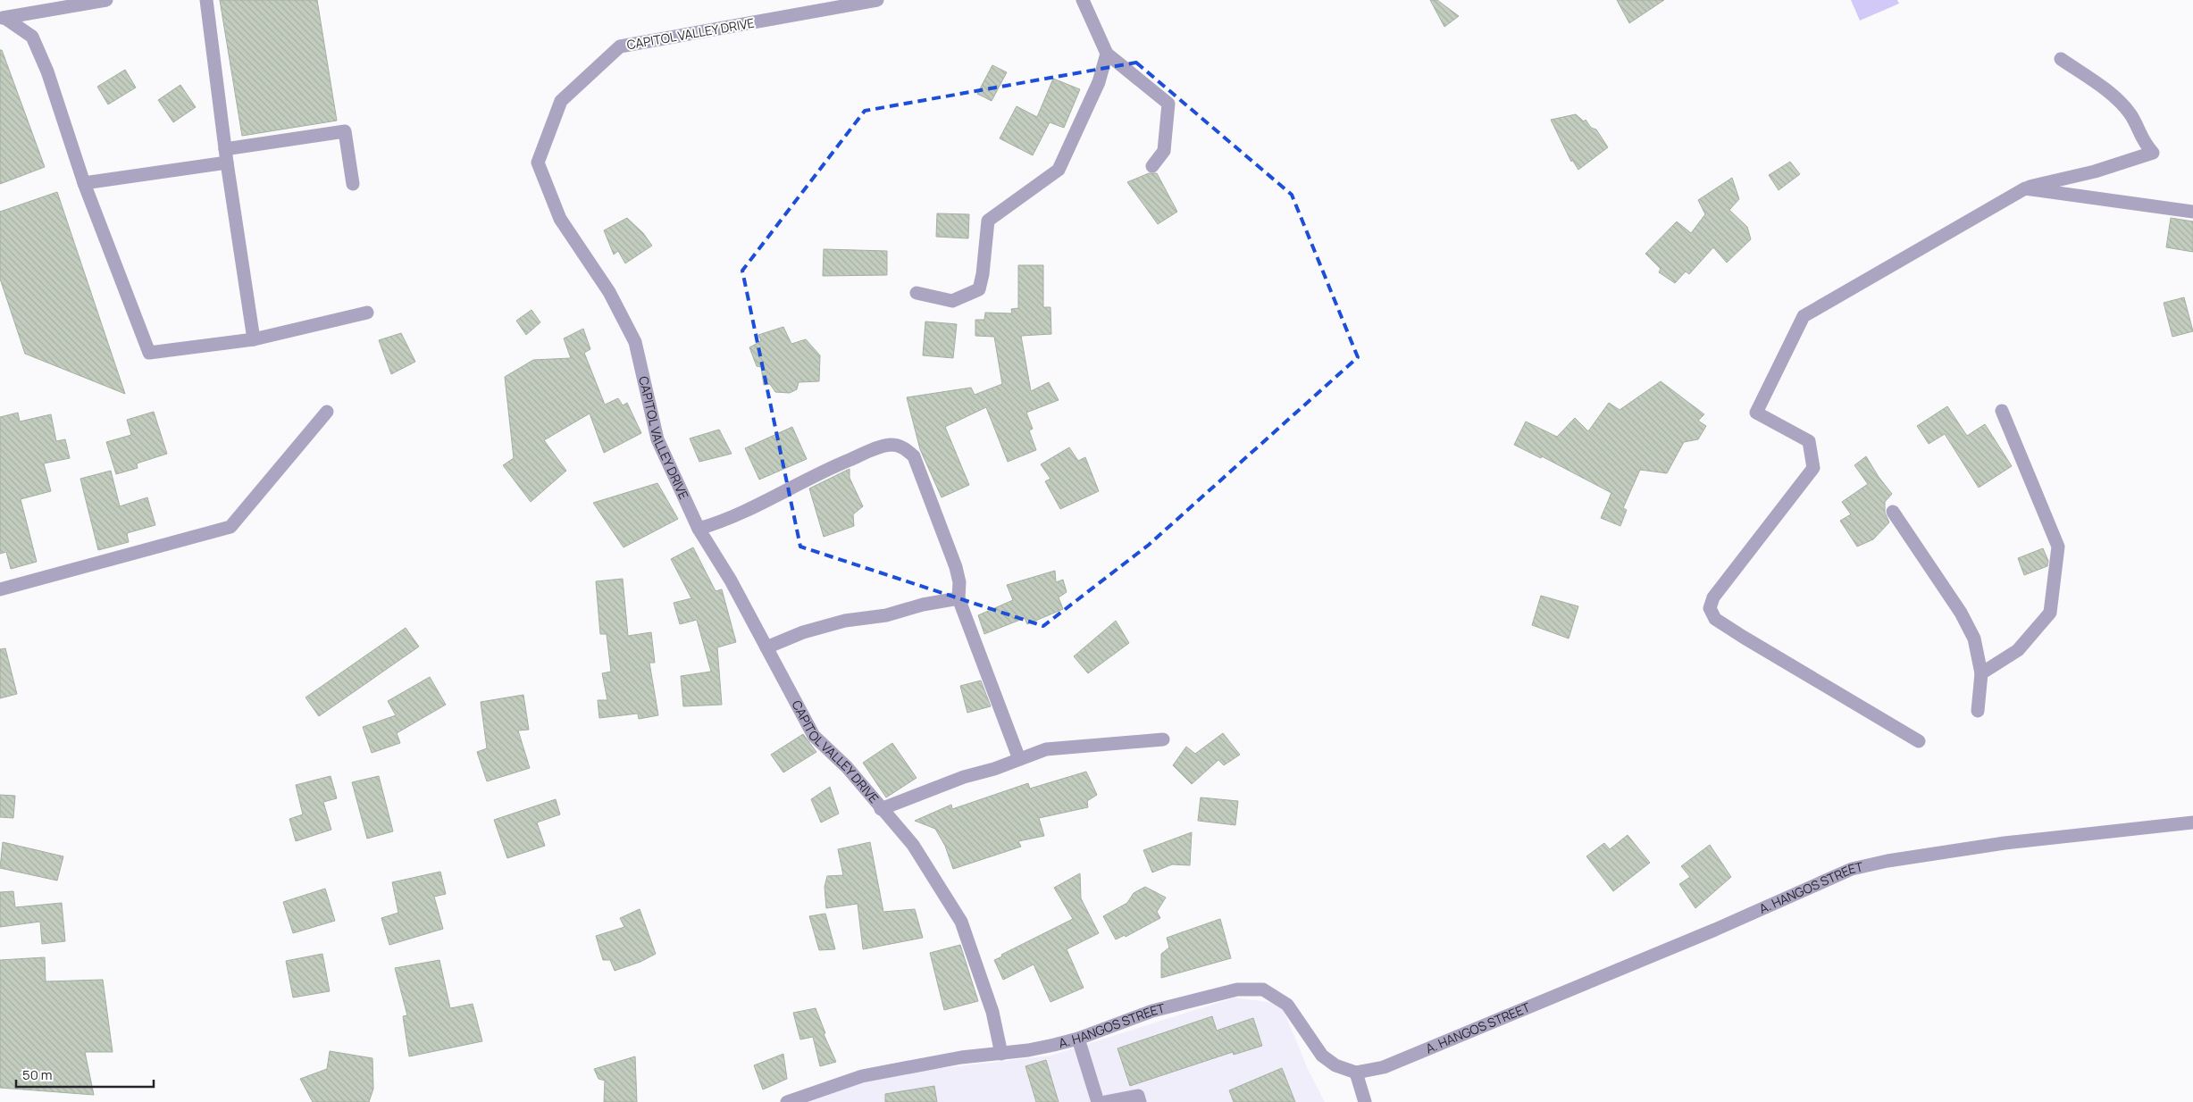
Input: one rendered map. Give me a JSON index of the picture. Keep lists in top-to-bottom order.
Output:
{
  "streets": {
    "street": ["CAPITOL VALLEY DRIVE", "A. HANGOS STREET"]
  },
  "crossings": [
    ["CAPITOL VALLEY DRIVE", "A. HANGOS STREET"]
  ],
  "scale_bar": "50 m"
}
